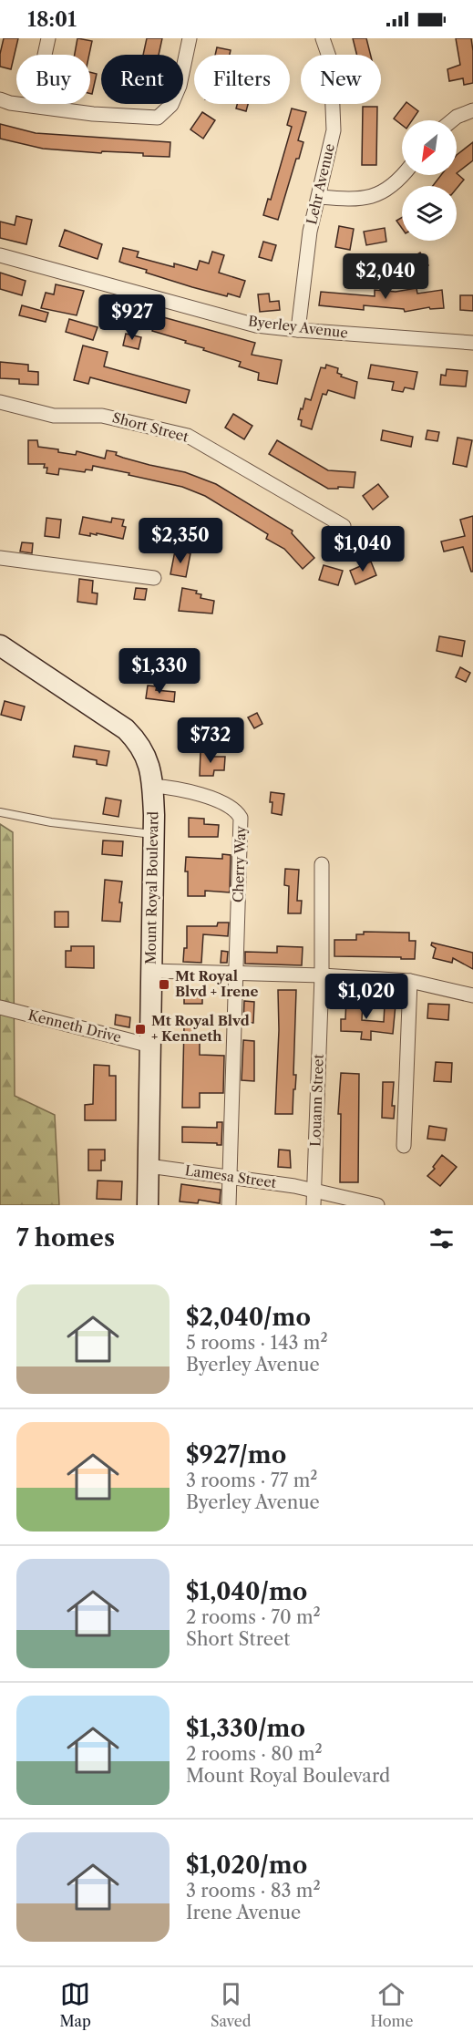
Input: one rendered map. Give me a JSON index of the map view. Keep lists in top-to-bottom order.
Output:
{
  "streets": {
    "main road": ["Mount Royal Boulevard"],
    "street": [
      "Lehr Avenue",
      "Byerley Avenue",
      "Short Street",
      "Cherry Way",
      "Kenneth Drive",
      "Louann Street",
      "Lamesa Street"
    ]
  },
  "crossings": [
    ["Lehr Avenue", "Byerley Avenue"],
    ["Cherry Way", "Mount Royal Boulevard"],
    ["Mount Royal Boulevard", "Kenneth Drive"],
    ["Mount Royal Boulevard", "Lamesa Street"],
    ["Louann Street", "Lamesa Street"]
  ],
  "places": {
    "transit": ["Mt Royal Blvd + Irene", "Mt Royal Blvd + Kenneth"]
  },
  "north": "bottom left",
  "page": {
    "status": "18:01",
    "chip": [
      "Buy",
      "Rent",
      "Filters",
      "New"
    ],
    "price": [
      "$2,040",
      "$927",
      "$2,350",
      "$1,040",
      "$1,330",
      "$732",
      "$1,020"
    ],
    "heading": "7 homes",
    "list": [
      {
        "name": "$2,040/mo",
        "note": "5 rooms · 143 m² · Byerley Avenue"
      },
      {
        "name": "$927/mo",
        "note": "3 rooms · 77 m² · Byerley Avenue"
      },
      {
        "name": "$1,040/mo",
        "note": "2 rooms · 70 m² · Short Street"
      },
      {
        "name": "$1,330/mo",
        "note": "2 rooms · 80 m² · Mount Royal Boulevard"
      },
      {
        "name": "$1,020/mo",
        "note": "3 rooms · 83 m² · Irene Avenue"
      }
    ],
    "tabs": ["Map", "Saved", "Home"]
  }
}
